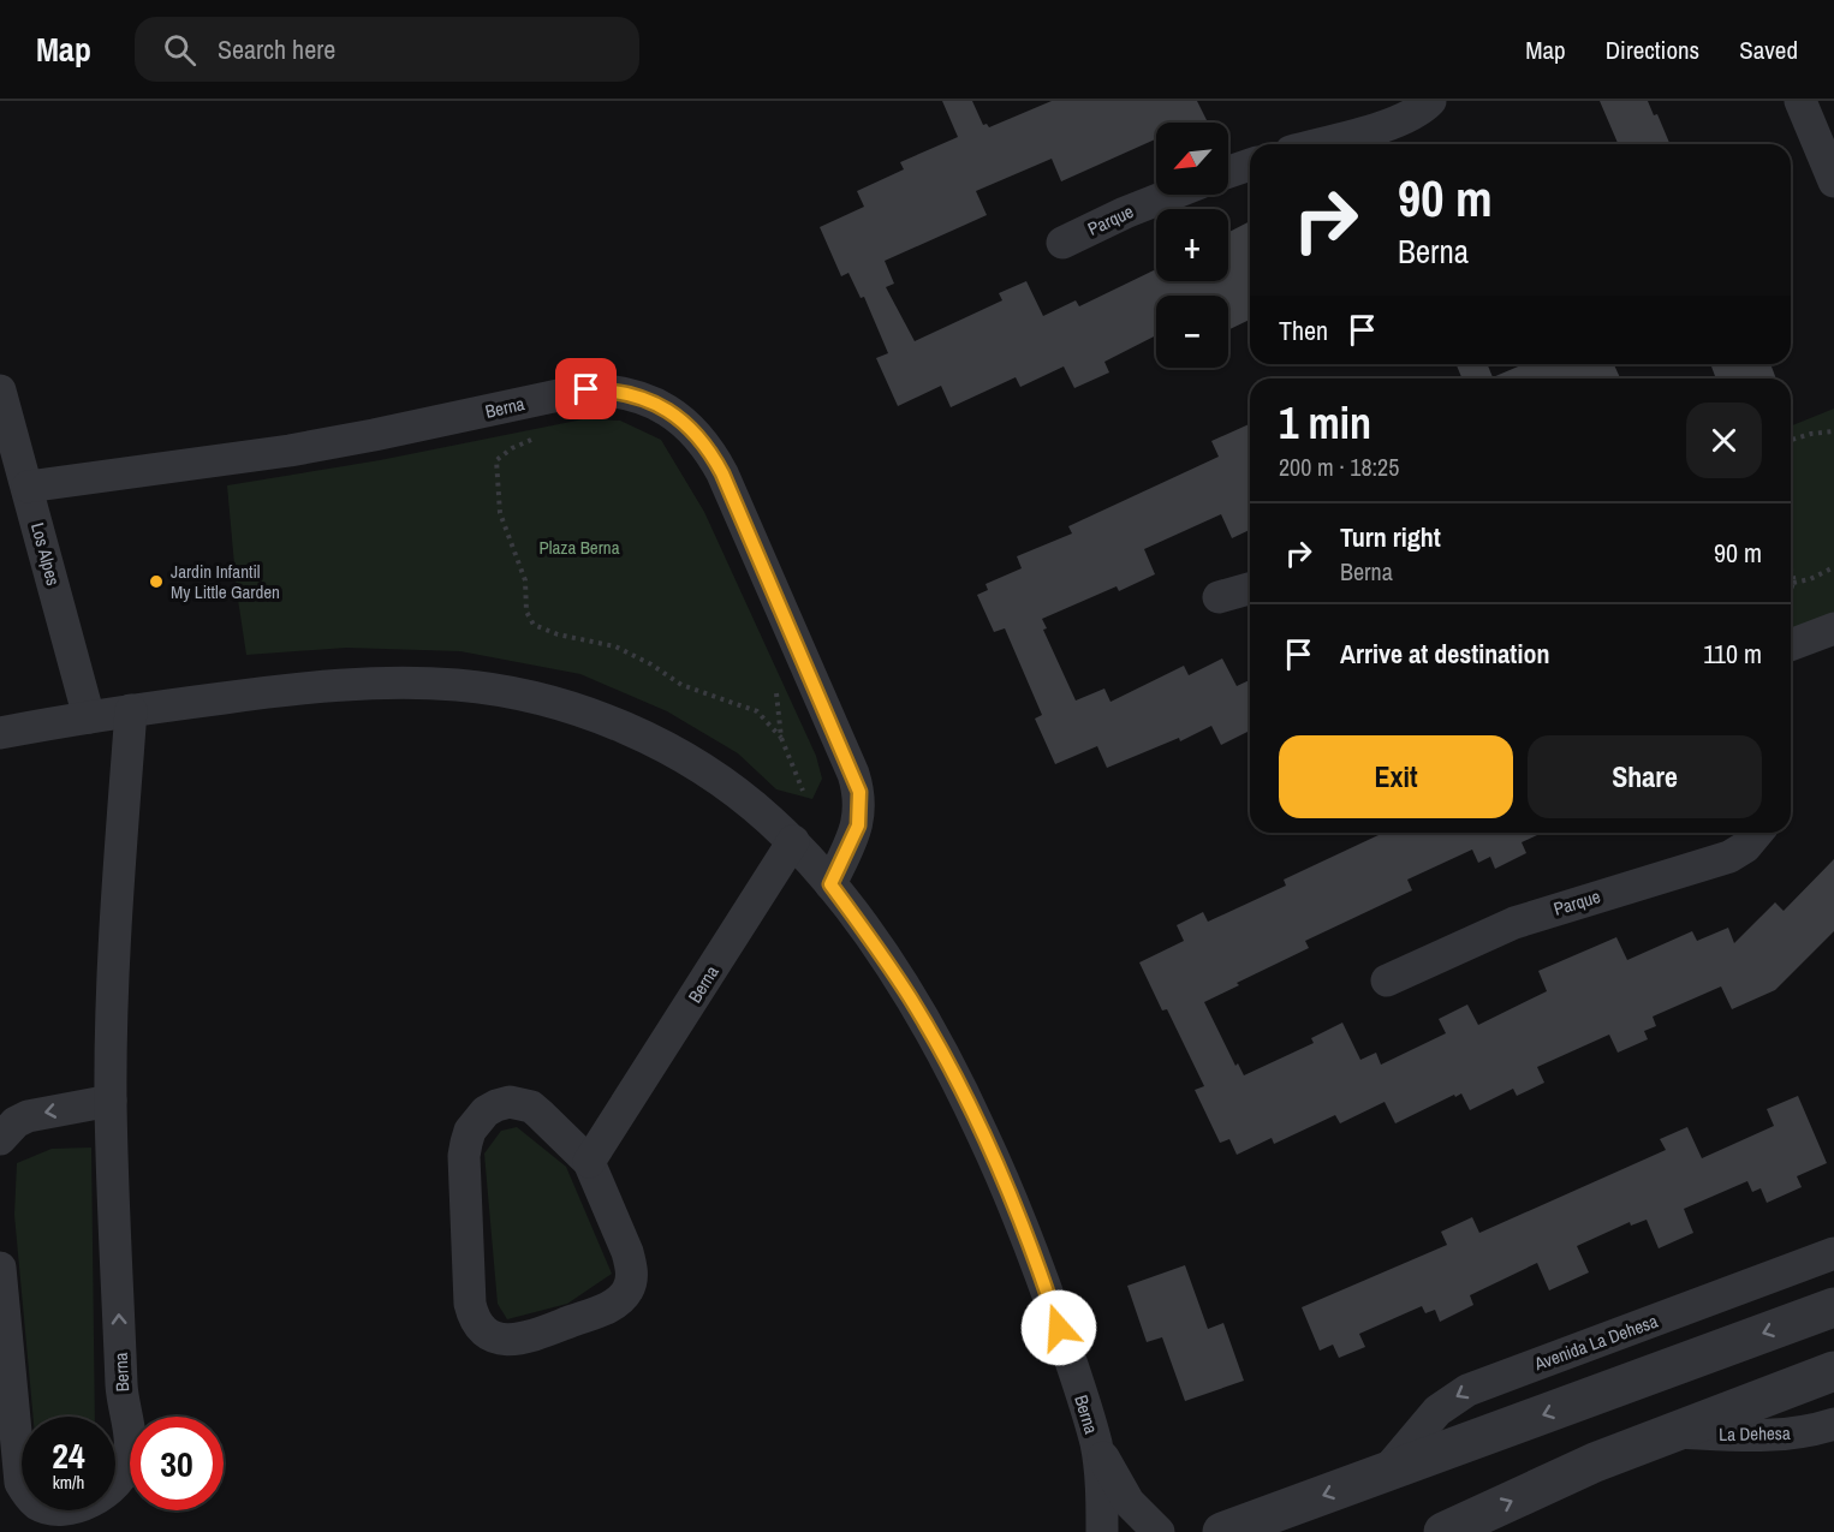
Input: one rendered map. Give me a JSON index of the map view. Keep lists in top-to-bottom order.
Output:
{
  "streets": {
    "street": [
      "Parque",
      "Berna",
      "Los Alpes",
      "Avenida La Dehesa",
      "La Dehesa"
    ]
  },
  "crossings": [
    ["Berna", "Los Alpes"]
  ],
  "parks": ["Plaza Berna"],
  "places": ["Jardin Infantil My Little Garden"],
  "north": "bottom left",
  "page": {
    "header": "Map",
    "search": "Search here",
    "nav": ["Map", "Directions", "Saved"],
    "map_buttons": ["+", "−"],
    "turn": ["90 m", "Berna"],
    "then": "Then",
    "heading": ["1 min", "200 m · 18:25"],
    "list": [
      {
        "name": "Turn right",
        "note": "Berna",
        "value": "90 m"
      },
      {
        "name": "Arrive at destination",
        "value": "110 m"
      }
    ],
    "buttons": ["Exit", "Share"],
    "speed": "24 km/h",
    "limit": "30"
  }
}
